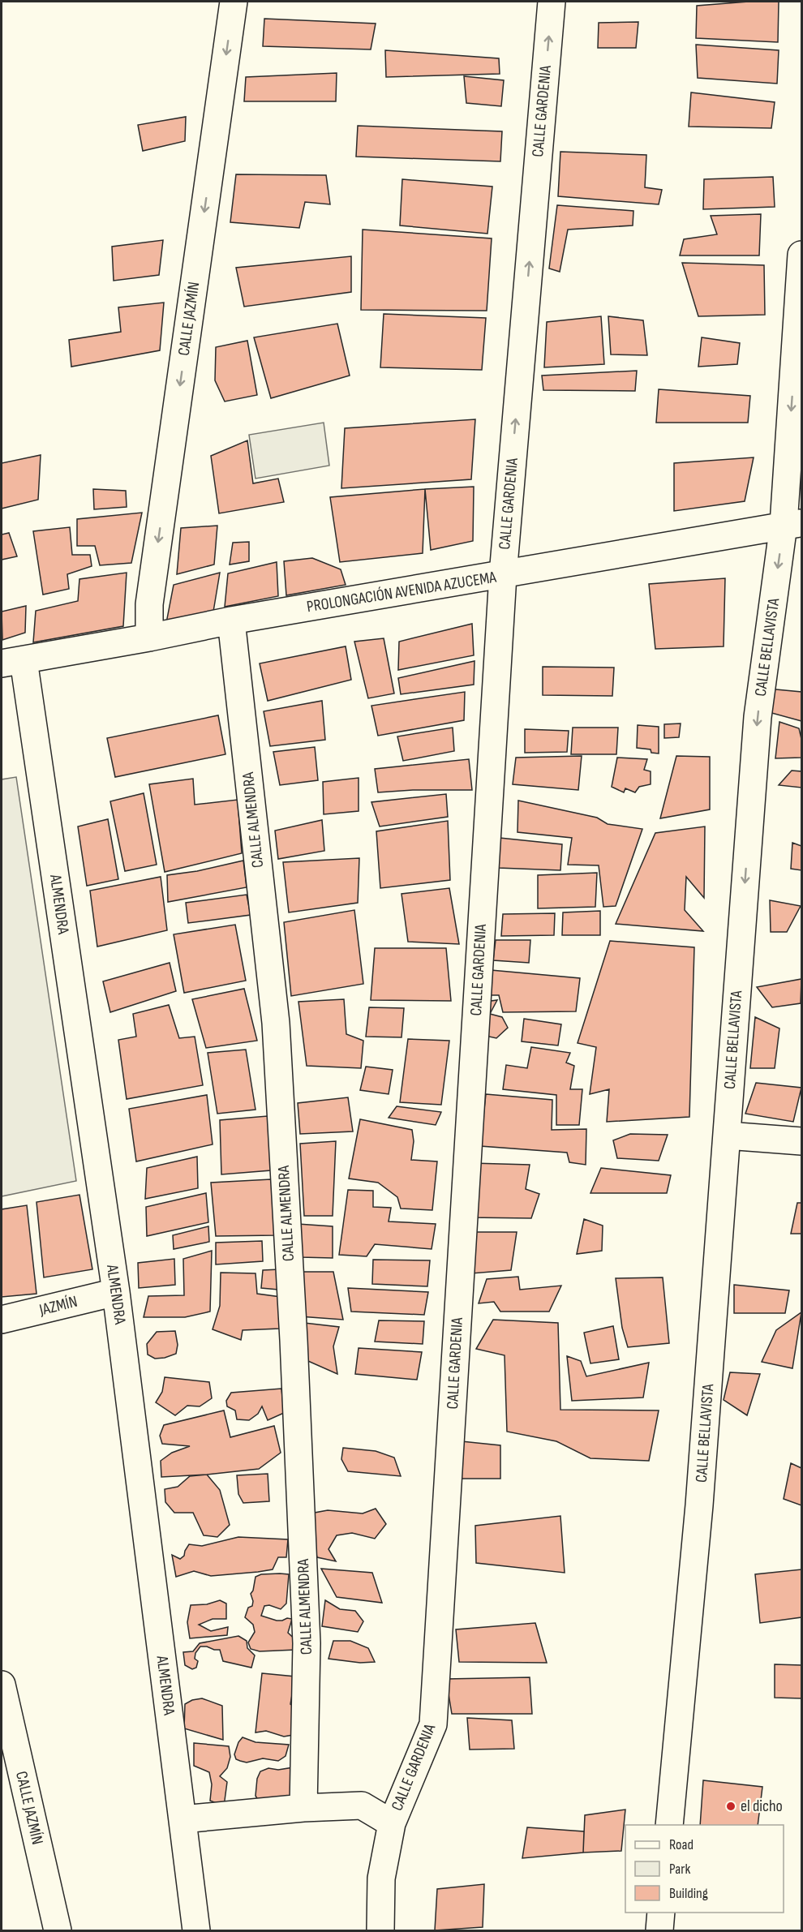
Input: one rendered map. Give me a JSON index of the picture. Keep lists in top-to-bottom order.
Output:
{
  "streets": {
    "street": [
      "CALLE GARDENIA",
      "CALLE JAZMÍN",
      "PROLONGACIÓN AVENIDA AZUCEMA",
      "CALLE BELLAVISTA",
      "CALLE ALMENDRA",
      "ALMENDRA",
      "JAZMÍN"
    ]
  },
  "crossings": [
    ["CALLE GARDENIA", "PROLONGACIÓN AVENIDA AZUCEMA"],
    ["CALLE JAZMÍN", "PROLONGACIÓN AVENIDA AZUCEMA"],
    ["PROLONGACIÓN AVENIDA AZUCEMA", "CALLE BELLAVISTA"],
    ["PROLONGACIÓN AVENIDA AZUCEMA", "CALLE ALMENDRA"],
    ["PROLONGACIÓN AVENIDA AZUCEMA", "ALMENDRA"],
    ["ALMENDRA", "JAZMÍN"]
  ],
  "one_way": ["CALLE JAZMÍN", "CALLE BELLAVISTA"],
  "places": ["el dicho"],
  "legend": ["Road", "Park", "Building"]
}
